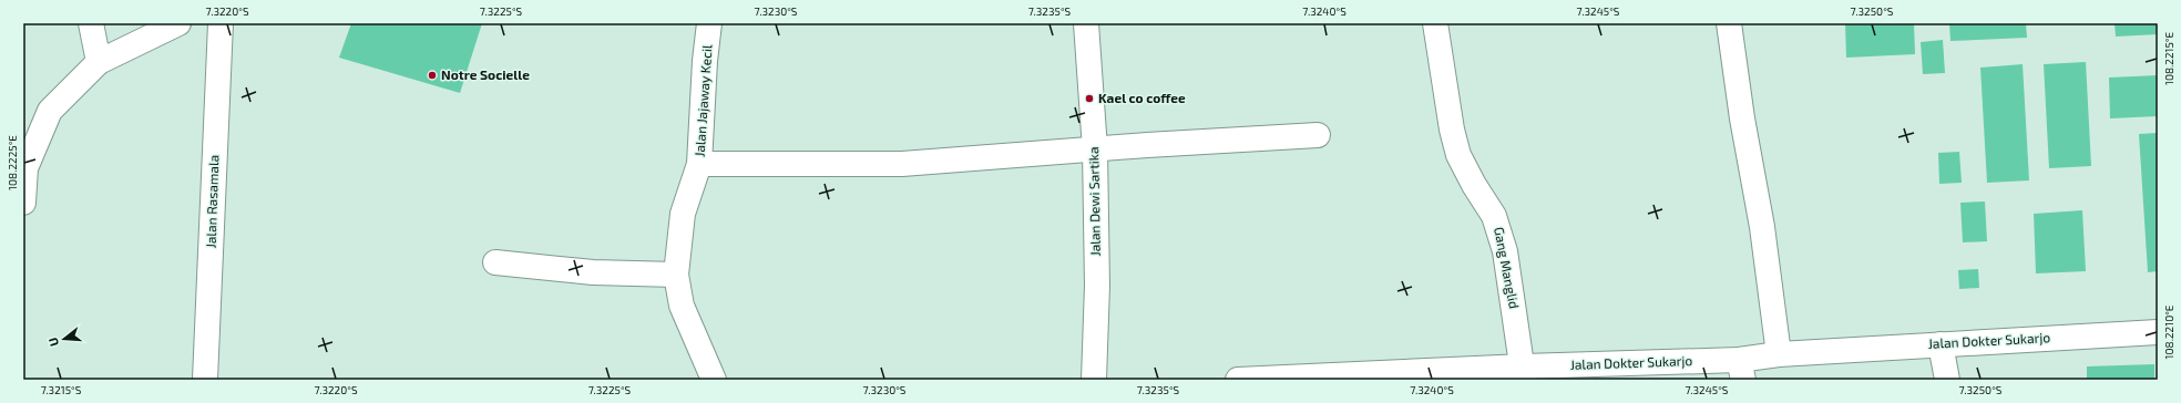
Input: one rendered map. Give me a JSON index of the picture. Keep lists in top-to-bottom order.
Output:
{
  "streets": {
    "street": [
      "Jalan Jajaway Kecil",
      "Jalan Rasamala",
      "Jalan Dewi Sartika",
      "Gang Manglid",
      "Jalan Dokter Sukarjo"
    ]
  },
  "crossings": [
    ["Gang Manglid", "Jalan Dokter Sukarjo"]
  ],
  "places": ["Notre Socielle", "Kael co coffee"],
  "north": "left",
  "coordinates": [
    "7.3220°S",
    "7.3225°S",
    "7.3230°S",
    "7.3235°S",
    "7.3240°S",
    "7.3245°S",
    "7.3250°S",
    "108.2215°E",
    "108.2225°E",
    "108.2210°E",
    "7.3215°S"
  ]
}
